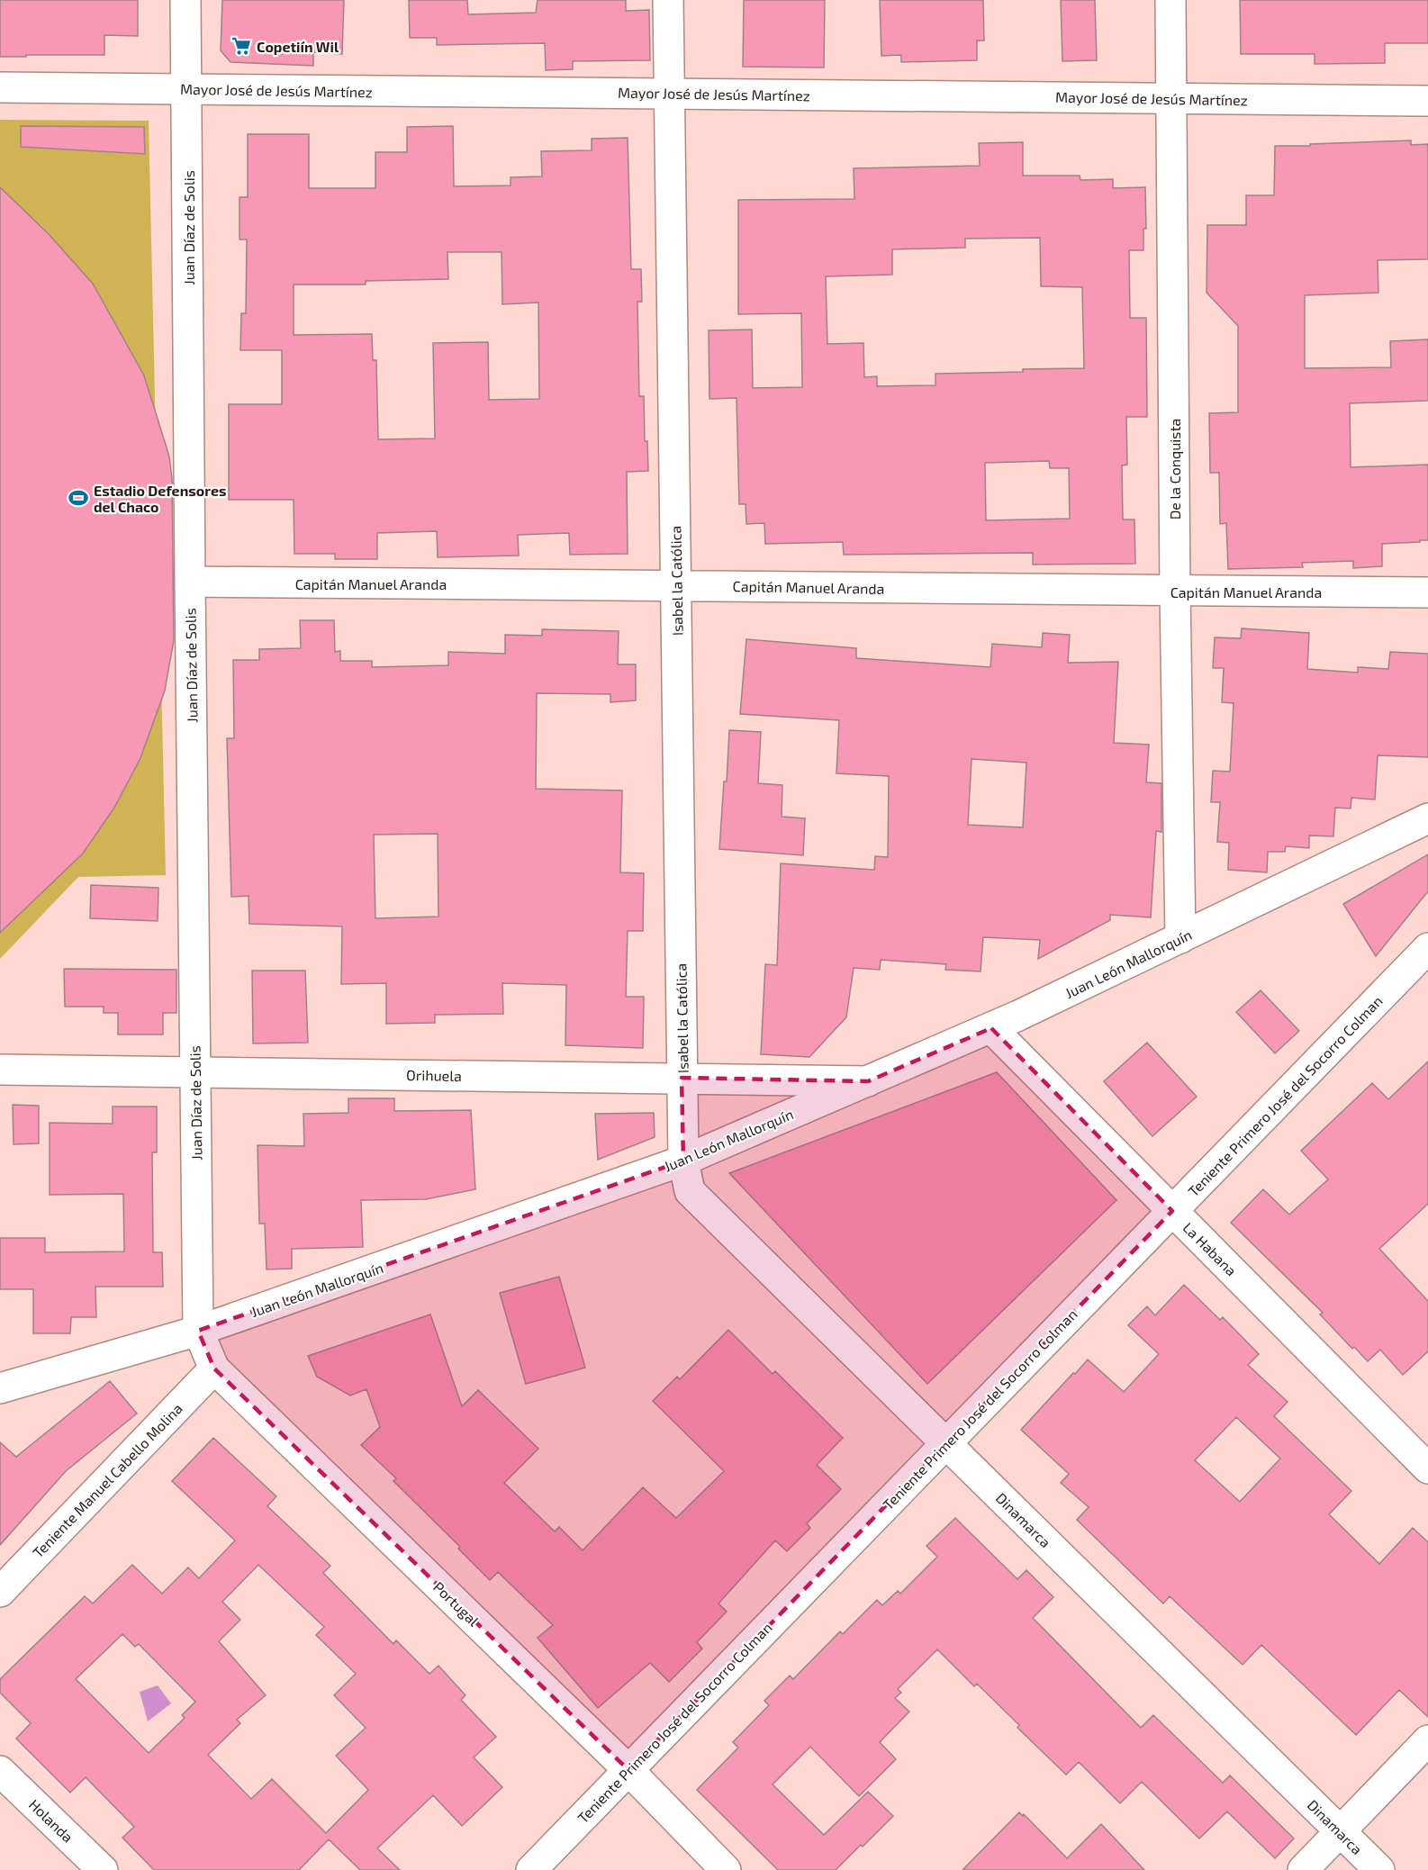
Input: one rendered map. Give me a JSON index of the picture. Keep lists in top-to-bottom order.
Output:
{
  "streets": {
    "street": [
      "Mayor José de Jesús Martínez",
      "Juan Díaz de Solis",
      "De la Conquista",
      "Isabel la Católica",
      "Capitán Manuel Aranda",
      "Juan León Mallorquín",
      "Orihuela",
      "Teniente Primero José del Socorro Colman",
      "La Habana",
      "Teniente Manuel Cabello Molina",
      "Dinamarca",
      "Portugal",
      "Holanda"
    ]
  },
  "crossings": [
    ["Mayor José de Jesús Martínez", "Juan Díaz de Solis"],
    ["Mayor José de Jesús Martínez", "De la Conquista"],
    ["Mayor José de Jesús Martínez", "Isabel la Católica"],
    ["Juan Díaz de Solis", "Capitán Manuel Aranda"],
    ["Juan Díaz de Solis", "Juan León Mallorquín"],
    ["Juan Díaz de Solis", "Orihuela"],
    ["Juan Díaz de Solis", "Portugal"],
    ["De la Conquista", "Capitán Manuel Aranda"],
    ["De la Conquista", "Juan León Mallorquín"],
    ["Isabel la Católica", "Capitán Manuel Aranda"],
    ["Isabel la Católica", "Juan León Mallorquín"],
    ["Isabel la Católica", "Orihuela"],
    ["Isabel la Católica", "Dinamarca"],
    ["Juan León Mallorquín", "Orihuela"],
    ["Juan León Mallorquín", "La Habana"],
    ["Juan León Mallorquín", "Dinamarca"],
    ["Juan León Mallorquín", "Portugal"],
    ["Teniente Primero José del Socorro Colman", "La Habana"],
    ["Teniente Primero José del Socorro Colman", "Dinamarca"],
    ["Teniente Primero José del Socorro Colman", "Portugal"],
    ["Teniente Manuel Cabello Molina", "Portugal"]
  ],
  "places": {
    "supermarket": ["Copetiín Wil"],
    "sports": ["Estadio Defensores del Chaco"]
  }
}
